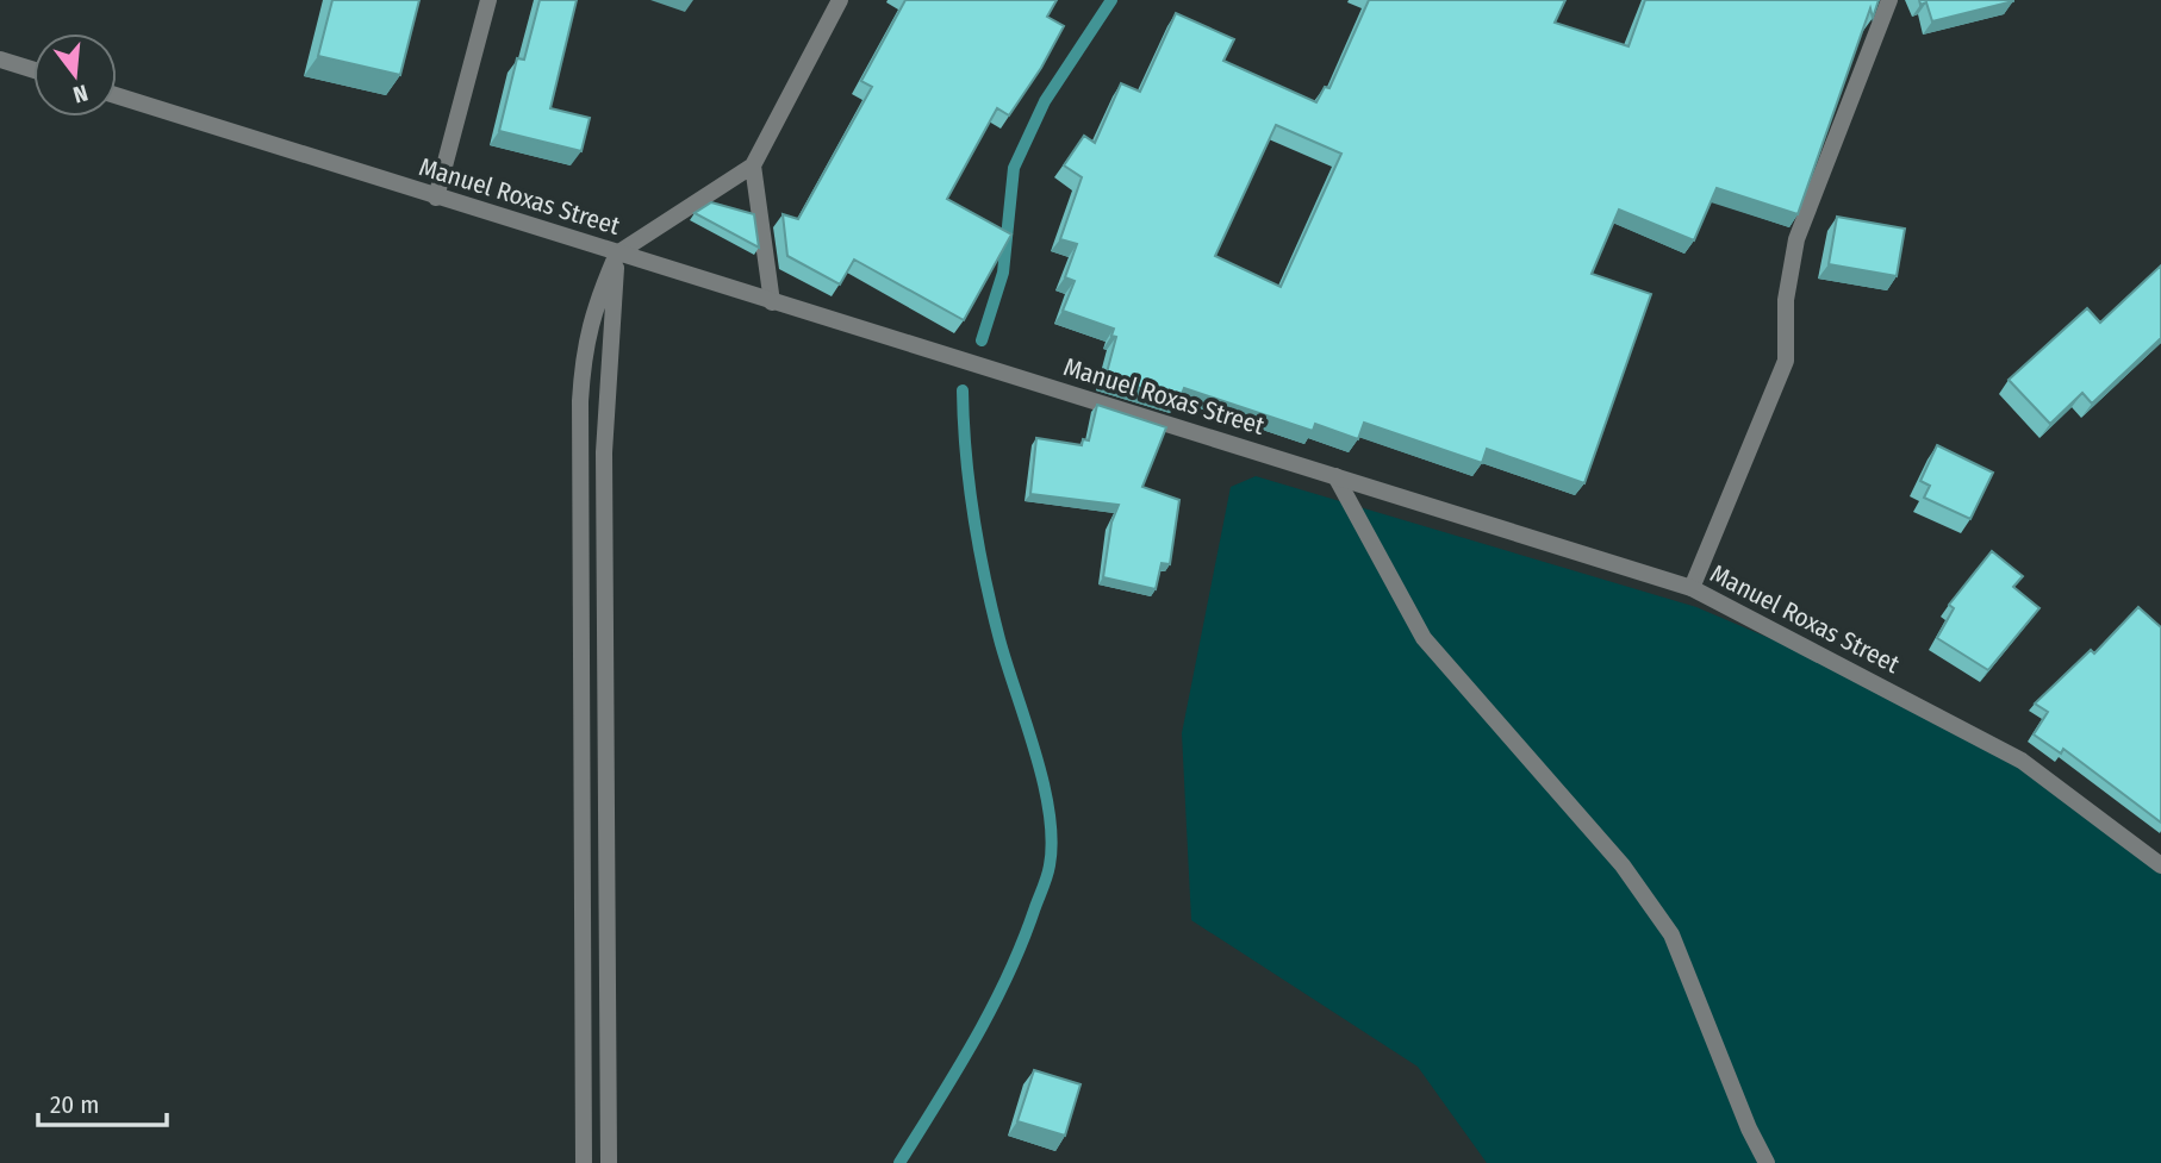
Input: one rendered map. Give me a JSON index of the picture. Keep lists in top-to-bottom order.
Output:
{
  "streets": {
    "street": ["Manuel Roxas Street"]
  },
  "scale_bar": "20 m",
  "north": "bottom"
}
